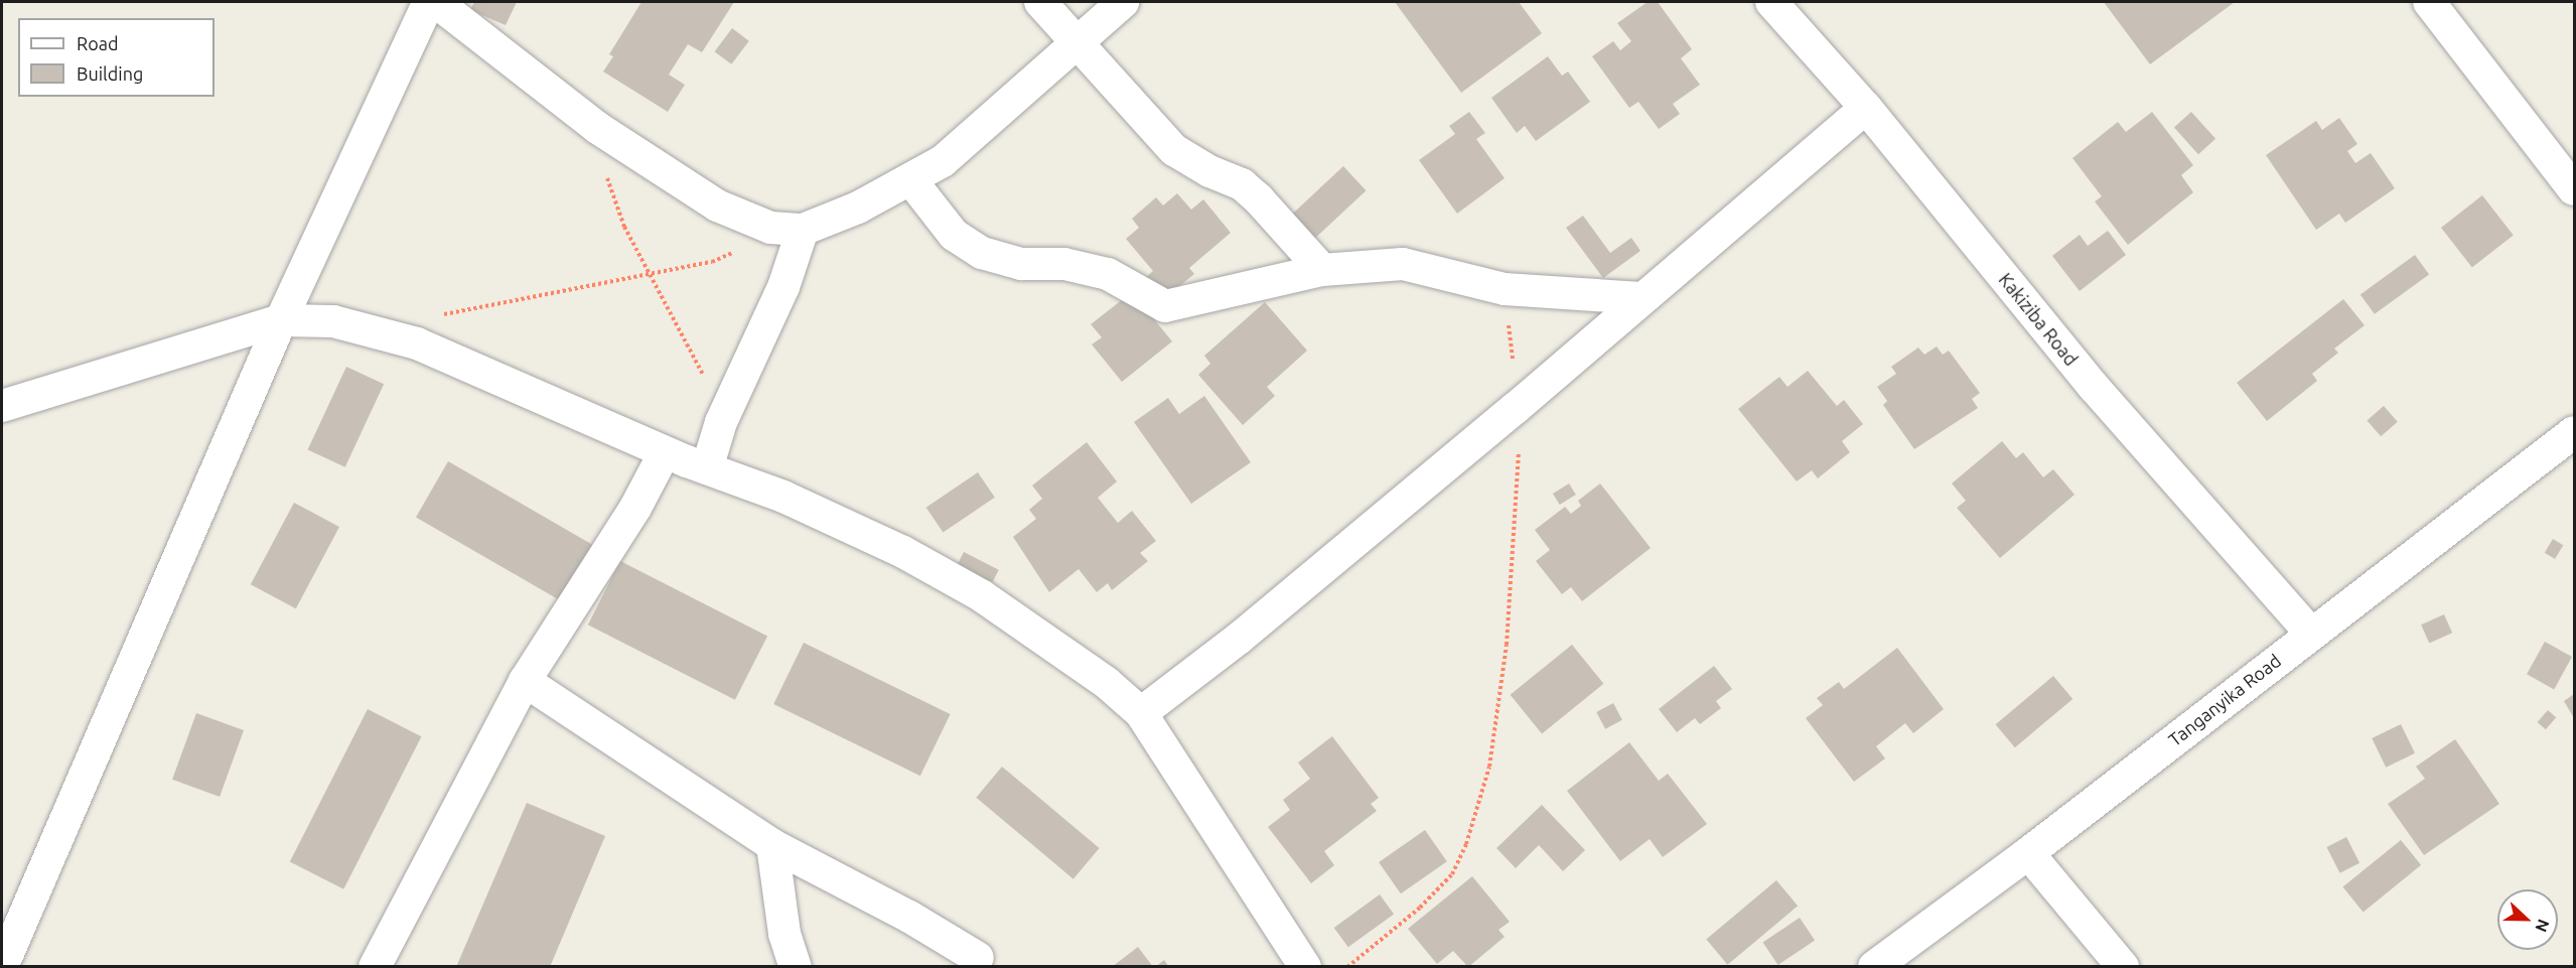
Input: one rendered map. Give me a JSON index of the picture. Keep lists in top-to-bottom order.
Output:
{
  "streets": {
    "street": ["Kakiziba Road", "Tanganyika Road"]
  },
  "crossings": [
    ["Kakiziba Road", "Tanganyika Road"]
  ],
  "legend": ["Road", "Building"],
  "north": "right"
}
